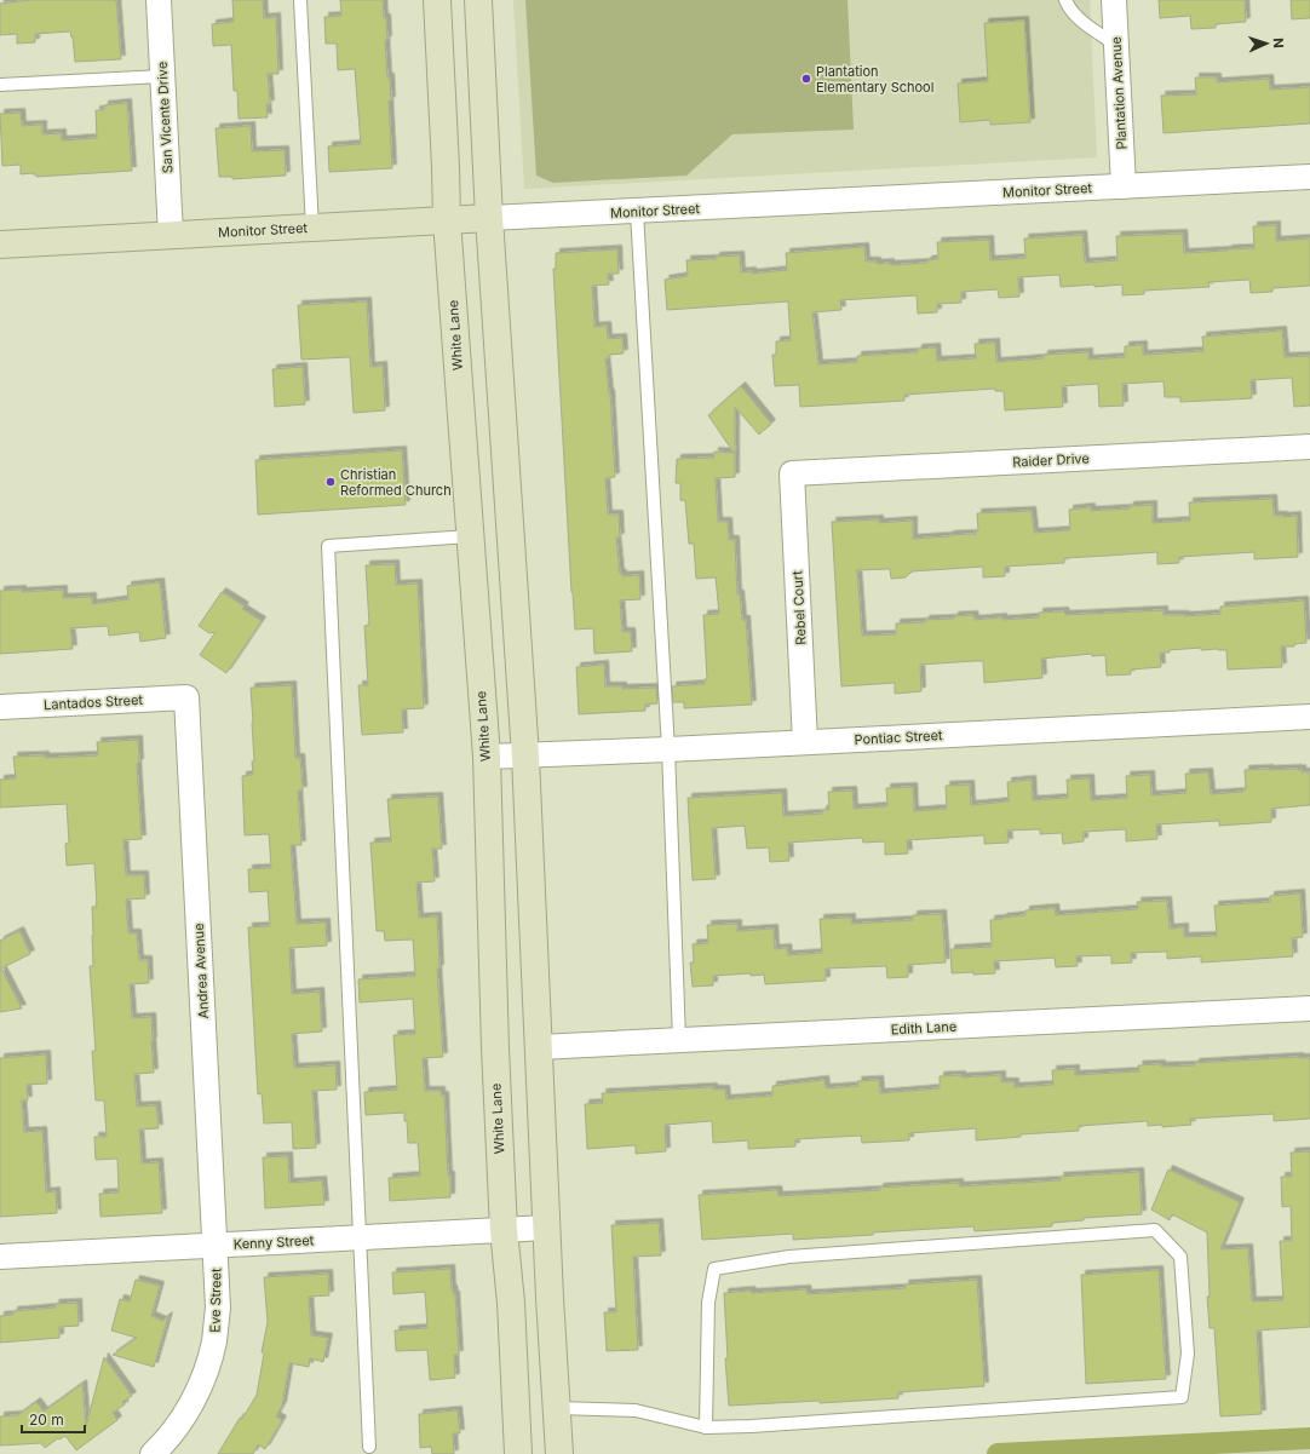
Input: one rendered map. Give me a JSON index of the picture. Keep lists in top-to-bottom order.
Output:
{
  "streets": {
    "main road": ["Monitor Street", "White Lane"],
    "street": [
      "Plantation Avenue",
      "San Vicente Drive",
      "Raider Drive",
      "Rebel Court",
      "Lantados Street",
      "Pontiac Street",
      "Andrea Avenue",
      "Edith Lane",
      "Kenny Street",
      "Eve Street"
    ]
  },
  "crossings": [
    ["Plantation Avenue", "Monitor Street"],
    ["San Vicente Drive", "Monitor Street"],
    ["Monitor Street", "White Lane"],
    ["White Lane", "Pontiac Street"],
    ["White Lane", "Kenny Street"],
    ["Raider Drive", "Rebel Court"],
    ["Rebel Court", "Pontiac Street"],
    ["Lantados Street", "Andrea Avenue"],
    ["Andrea Avenue", "Kenny Street"],
    ["Andrea Avenue", "Eve Street"],
    ["Kenny Street", "Eve Street"]
  ],
  "places": ["Plantation Elementary School", "Christian Reformed Church"],
  "scale_bar": "20 m",
  "north": "right"
}
